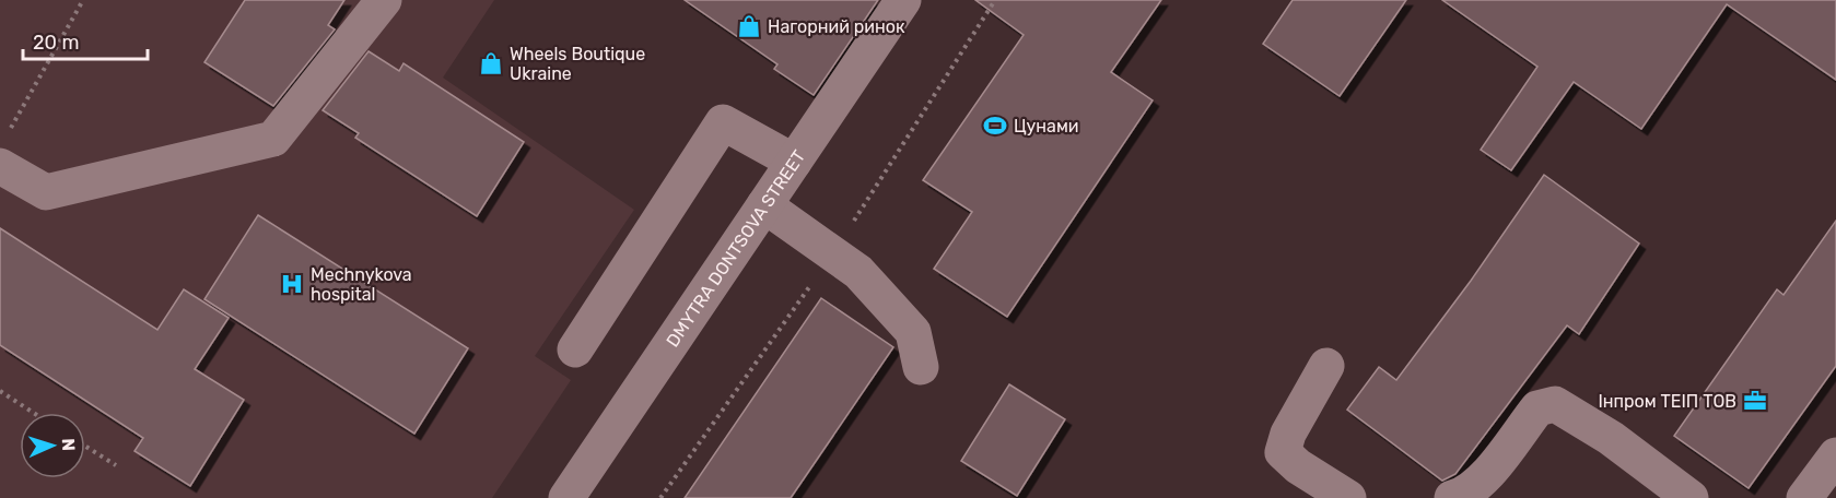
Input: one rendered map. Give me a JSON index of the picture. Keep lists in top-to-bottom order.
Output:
{
  "streets": {
    "street": ["DMYTRA DONTSOVA STREET"]
  },
  "places": {
    "shop": ["Нагорний ринок", "Wheels Boutique Ukraine"],
    "sports": ["Цунами"],
    "hospital": ["Mechnykova hospital"],
    "office": ["Інпром ТЕІП ТОВ"]
  },
  "scale_bar": "20 m",
  "north": "right"
}
